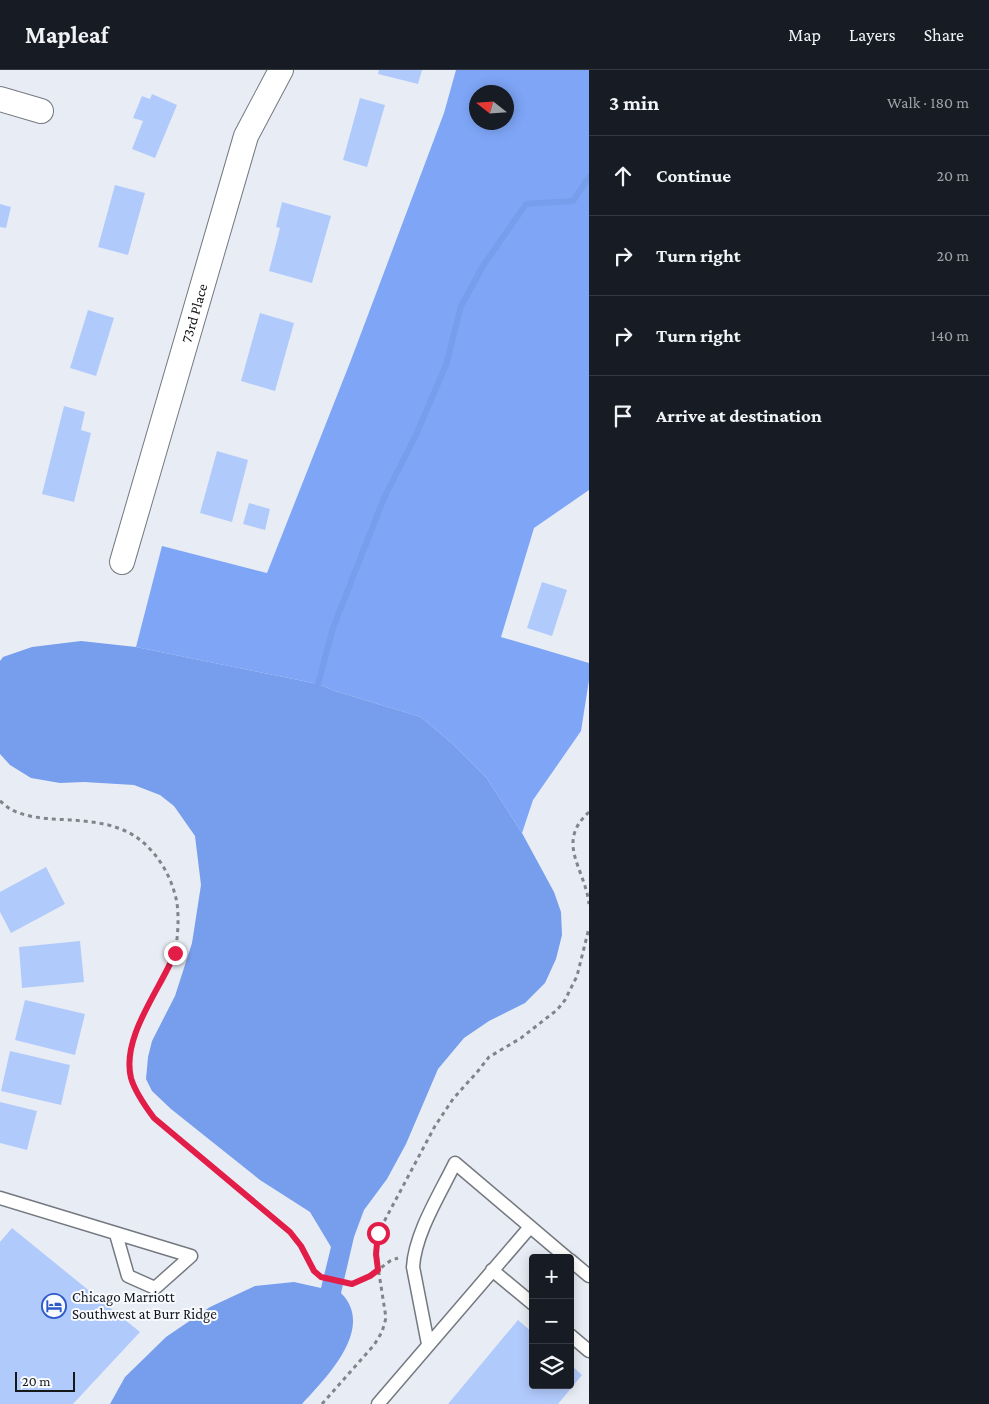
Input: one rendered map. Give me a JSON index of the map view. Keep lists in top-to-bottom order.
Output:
{
  "streets": {
    "street": ["73rd Place"]
  },
  "places": {
    "hotel": ["Chicago Marriott Southwest at Burr Ridge"]
  },
  "scale_bar": "20 m",
  "north": "left",
  "page": {
    "header": "Mapleaf",
    "nav": ["Map", "Layers", "Share"],
    "heading": ["3 min", "Walk · 180 m"],
    "list": [
      ["Continue", "20 m"],
      ["Turn right", "20 m"],
      ["Turn right", "140 m"],
      "Arrive at destination"
    ],
    "map_buttons": ["+", "−"],
    "scale": "20 m"
  }
}
